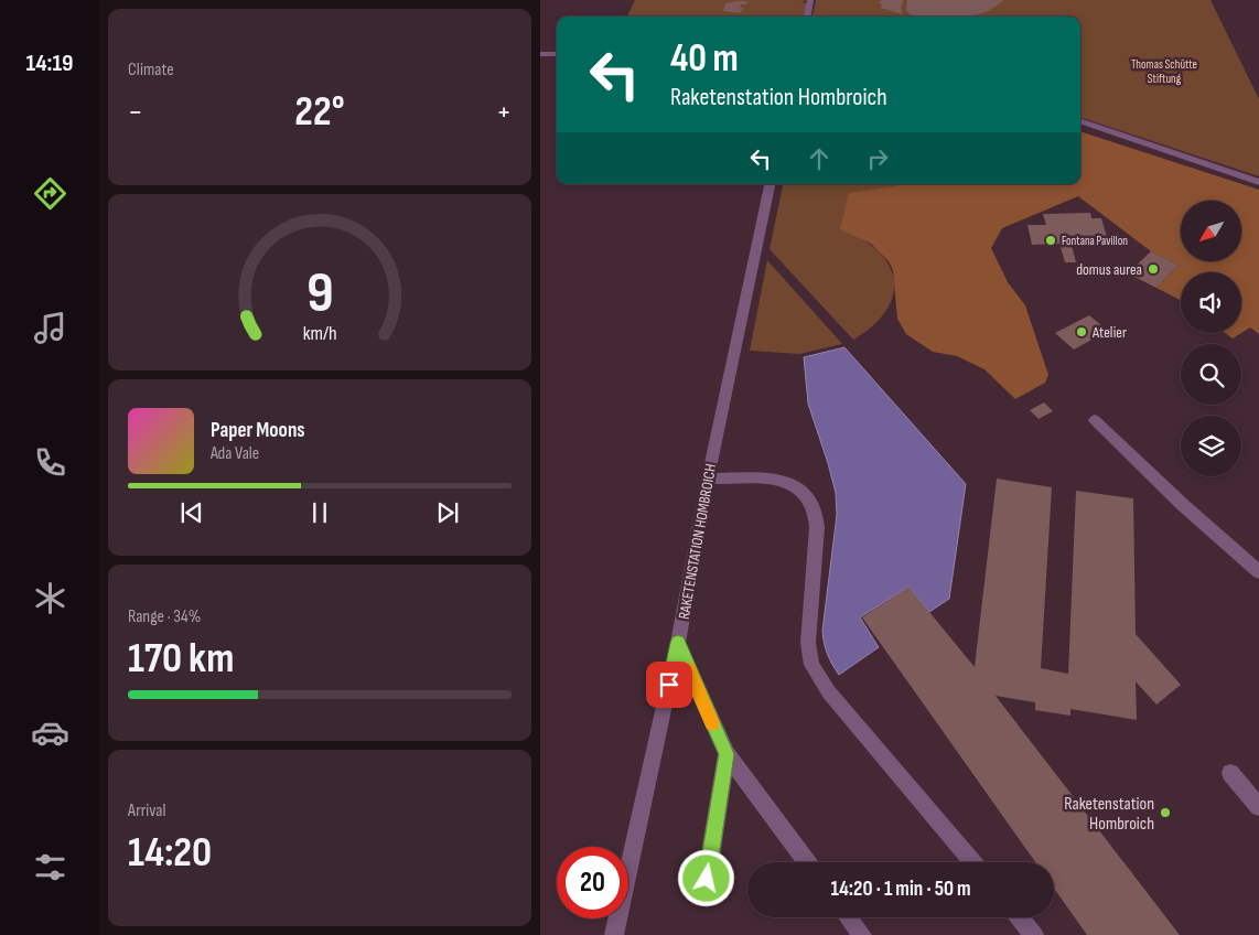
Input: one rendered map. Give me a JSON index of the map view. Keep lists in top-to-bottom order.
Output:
{
  "streets": {
    "street": ["RAKETENSTATION HOMBROICH"]
  },
  "parks": ["Thomas Schütte Stiftung"],
  "places": [
    "Fontana Pavillon",
    "domus aurea",
    "Atelier",
    "Raketenstation Hombroich"
  ],
  "north": "bottom left",
  "page": {
    "tabs": "14:19",
    "tile": [
      "Climate",
      ["Range · 34%", "170 km"],
      ["Arrival", "14:20"]
    ],
    "turn": ["40 m", "Raketenstation Hombroich"],
    "heat": ["−", "22°", "+"],
    "song": ["Paper Moons", "Ada Vale"],
    "limit": "20",
    "trip": "14:20 · 1 min · 50 m",
    "gauge": ["9", "km/h"]
  }
}
